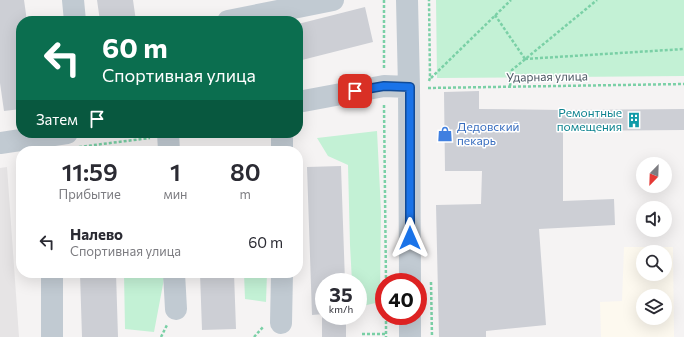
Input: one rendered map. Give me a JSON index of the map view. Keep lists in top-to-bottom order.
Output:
{
  "streets": {
    "path": ["Ударная улица"]
  },
  "places": {
    "building": ["Ремонтные помещения"],
    "shop": ["Дедовский пекарь"]
  },
  "north": "bottom left",
  "page": {
    "turn": ["60 m", "Спортивная улица"],
    "then": "Затем",
    "eta": [
      "11:59",
      "Прибытие",
      "1",
      "мин",
      "80",
      "m"
    ],
    "list": [
      {
        "name": "Налево",
        "note": "Спортивная улица",
        "value": "60 m"
      }
    ],
    "speed": "35 km/h",
    "limit": "40"
  }
}
